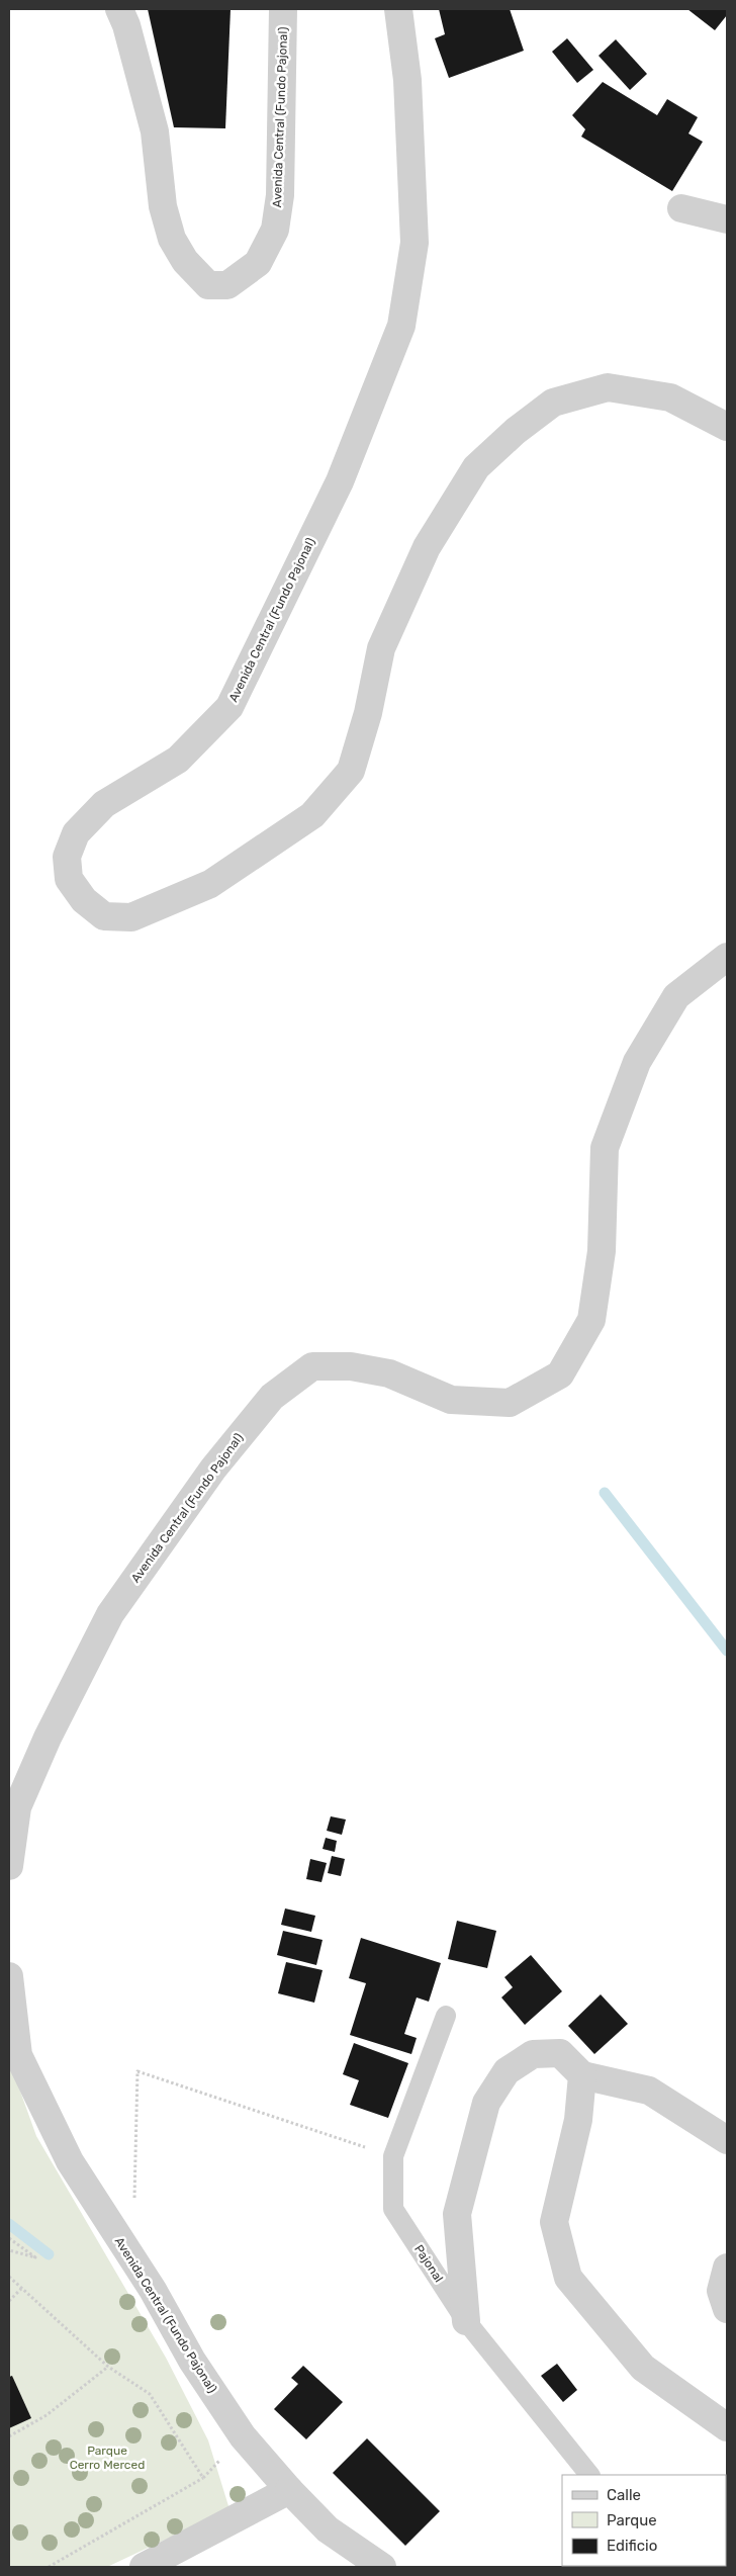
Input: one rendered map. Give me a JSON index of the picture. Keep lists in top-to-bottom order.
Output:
{
  "streets": {
    "street": ["Avenida Central (Fundo Pajonal)"],
    "lane": ["Pajonal"]
  },
  "parks": ["Parque Cerro Merced"],
  "legend": ["Calle", "Parque", "Edificio"]
}
